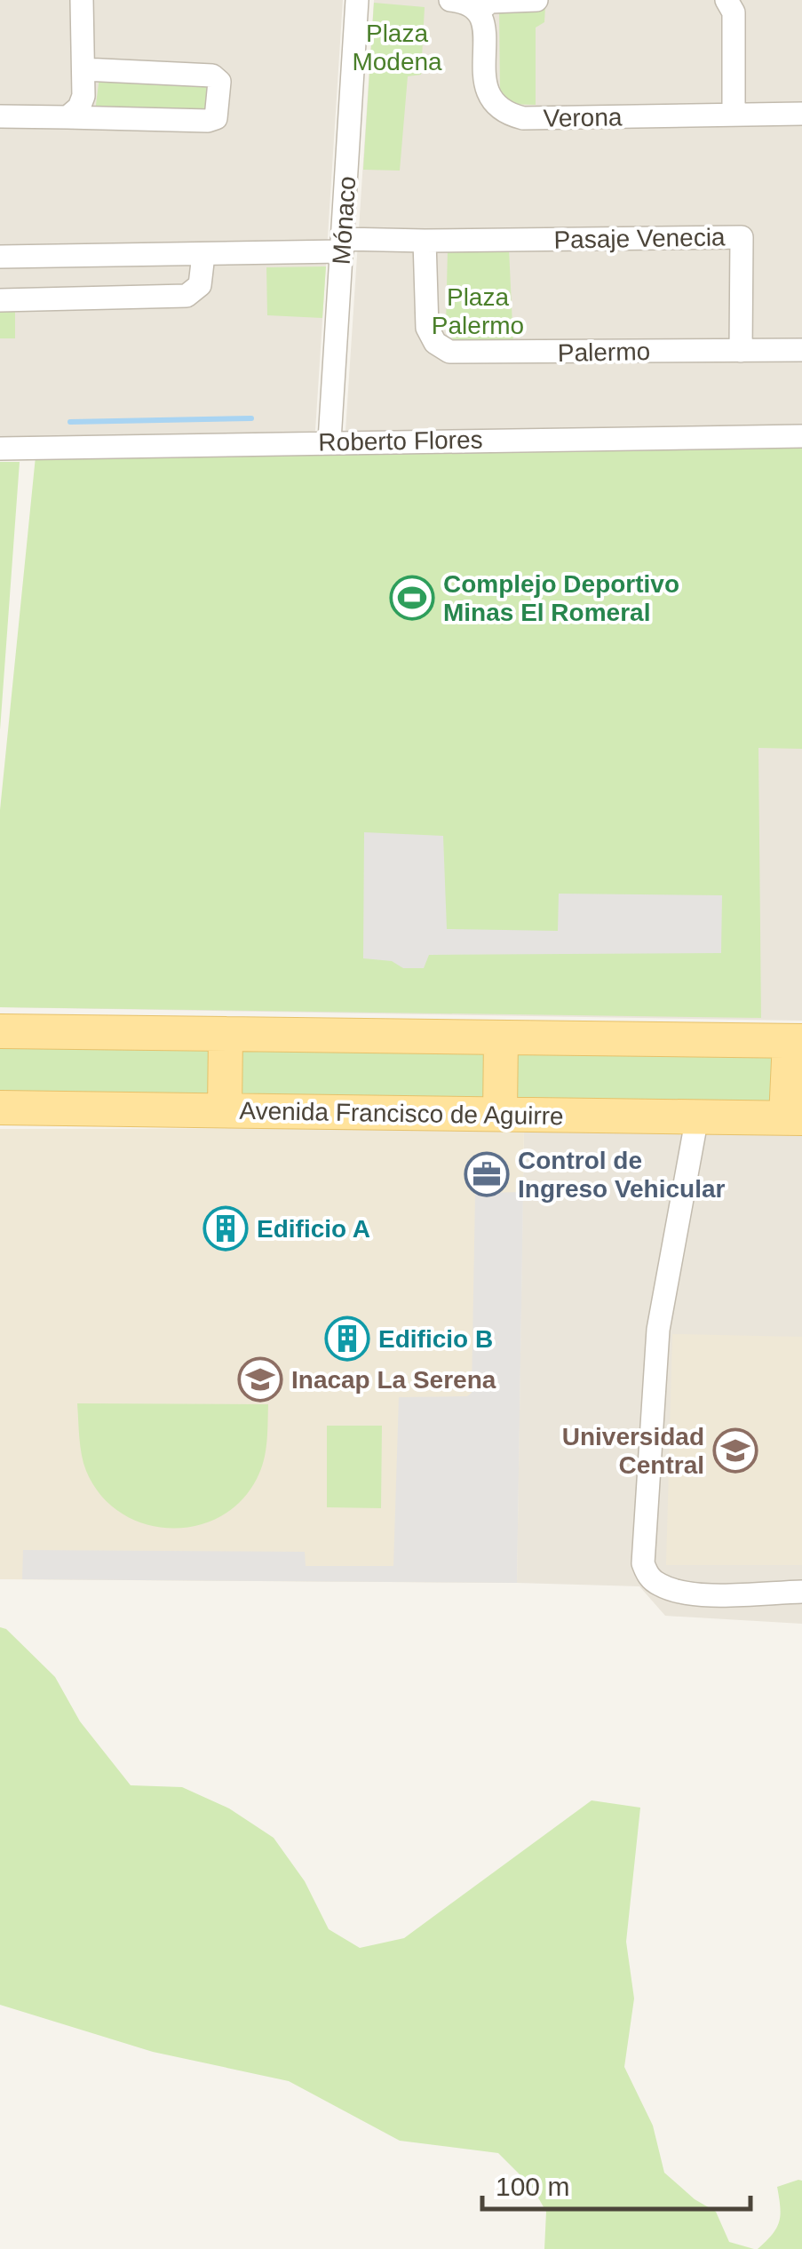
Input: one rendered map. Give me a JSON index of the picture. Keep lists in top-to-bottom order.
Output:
{
  "streets": {
    "main road": ["Avenida Francisco de Aguirre"],
    "street": [
      "Verona",
      "Mónaco",
      "Pasaje Venecia",
      "Palermo",
      "Roberto Flores"
    ]
  },
  "crossings": [
    ["Mónaco", "Roberto Flores"],
    ["Pasaje Venecia", "Palermo"]
  ],
  "parks": ["Plaza Modena", "Plaza Palermo"],
  "places": {
    "sports": ["Complejo Deportivo Minas El Romeral"],
    "office": ["Control de Ingreso Vehicular"],
    "building": ["Edificio A", "Edificio B"],
    "school or university": ["Inacap La Serena", "Universidad Central"]
  },
  "scale_bar": "100 m"
}
